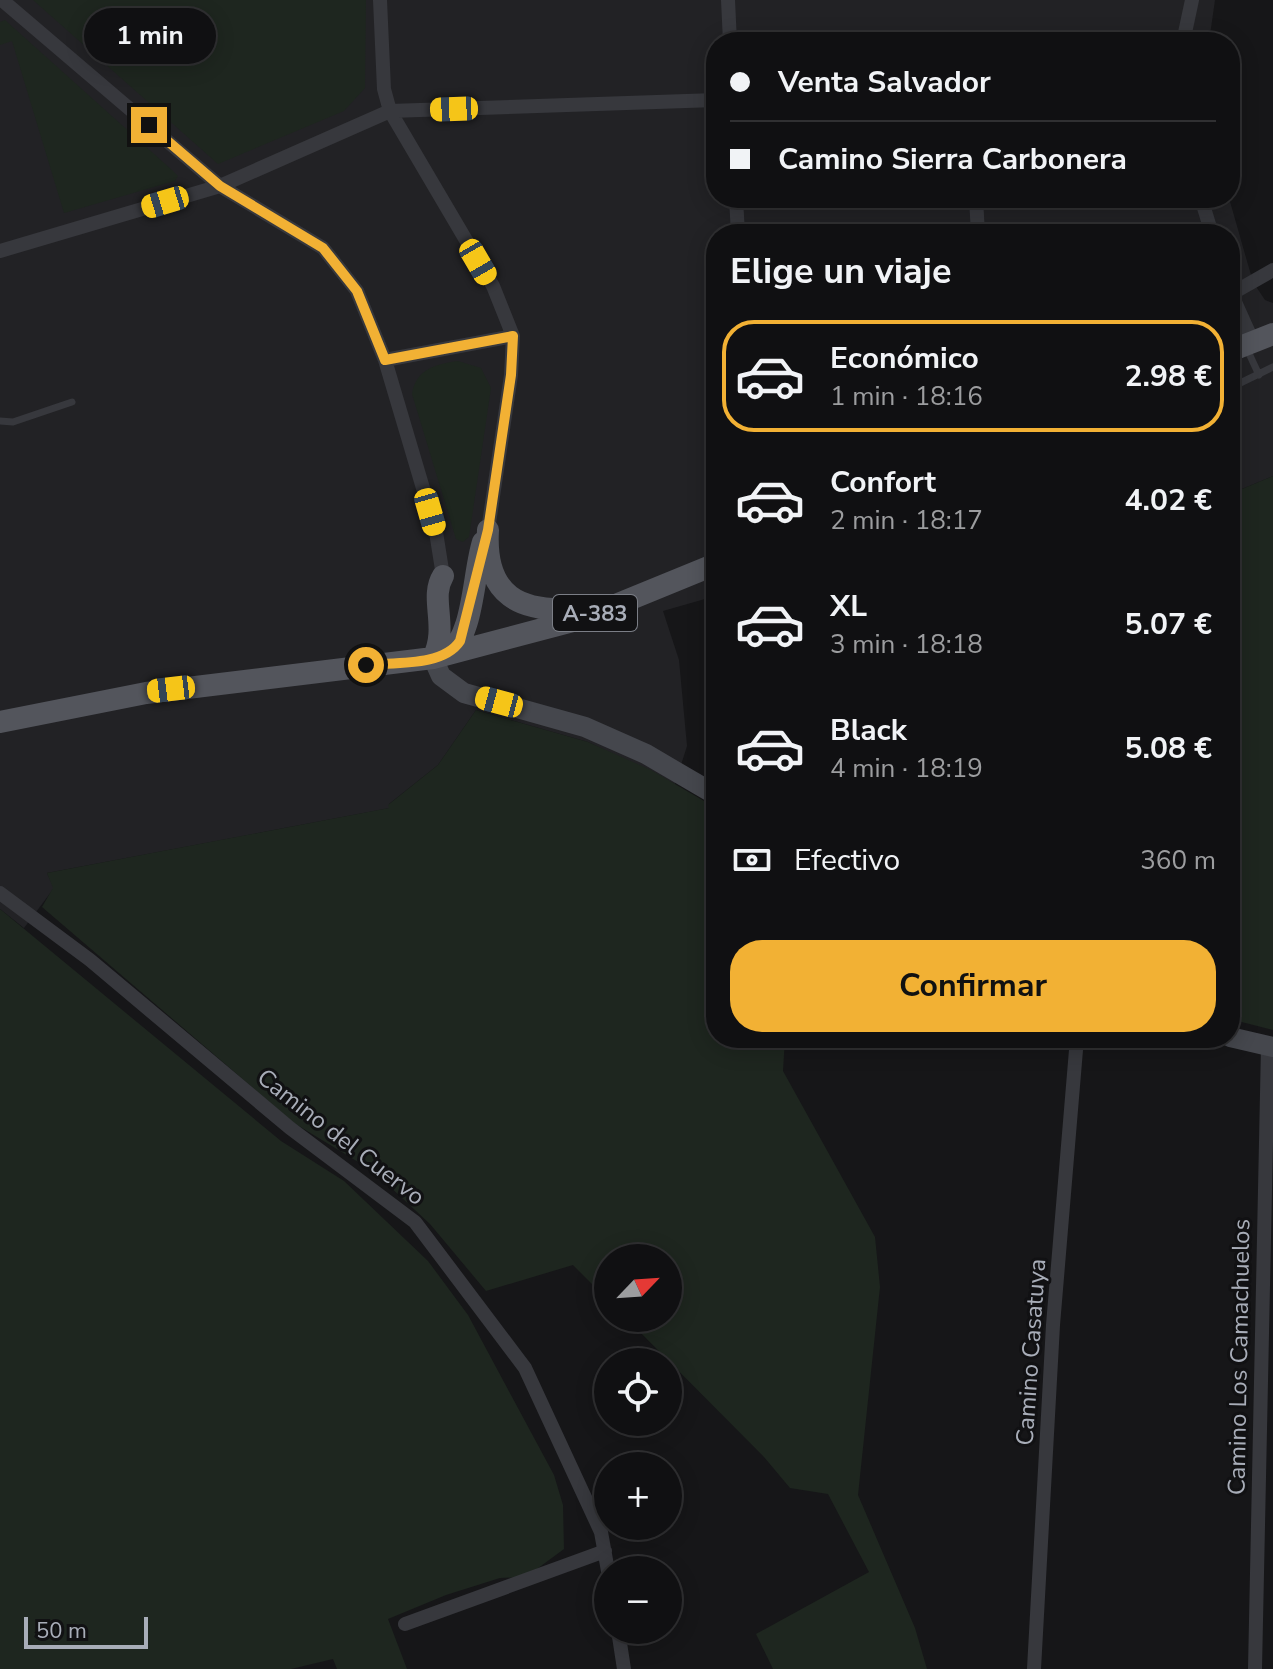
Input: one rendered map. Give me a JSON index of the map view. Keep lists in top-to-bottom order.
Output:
{
  "streets": {
    "main road": ["A-383"],
    "street": ["Camino del Cuervo", "Camino Casatuya", "Camino Los Camachuelos"]
  },
  "scale_bar": "50 m",
  "north": "top right",
  "page": {
    "bubble": "1 min",
    "banner": ["Venta Salvador", "Camino Sierra Carbonera"],
    "heading": "Elige un viaje",
    "list": [
      {
        "name": "Económico",
        "note": "1 min · 18:16",
        "value": "2.98 €"
      },
      {
        "name": "Confort",
        "note": "2 min · 18:17",
        "value": "4.02 €"
      },
      {
        "name": "XL",
        "note": "3 min · 18:18",
        "value": "5.07 €"
      },
      {
        "name": "Black",
        "note": "4 min · 18:19",
        "value": "5.08 €"
      }
    ],
    "pay": ["Efectivo", "360 m"],
    "buttons": "Confirmar",
    "map_buttons": ["+", "−"],
    "scale": "50 m"
  }
}
